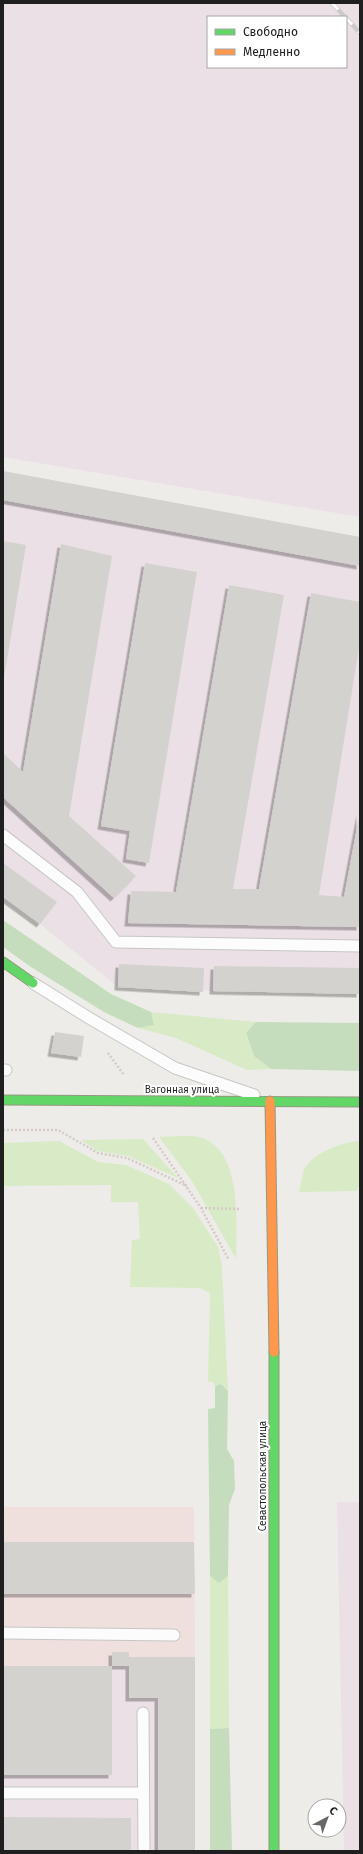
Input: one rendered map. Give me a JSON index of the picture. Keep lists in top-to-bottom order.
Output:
{
  "streets": {
    "street": ["Вагонная улица", "Севастопольская улица"]
  },
  "crossings": [
    ["Вагонная улица", "Севастопольская улица"]
  ],
  "legend": ["Свободно", "Медленно"],
  "north": "top right"
}
